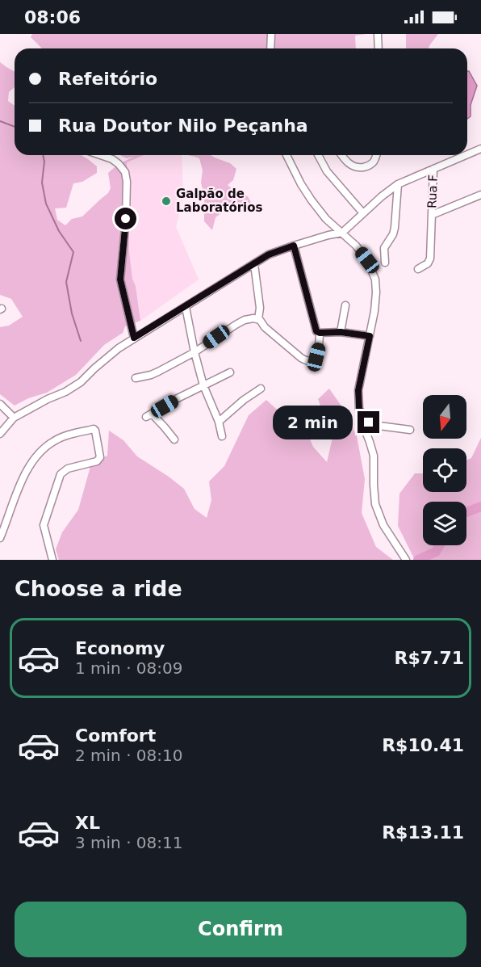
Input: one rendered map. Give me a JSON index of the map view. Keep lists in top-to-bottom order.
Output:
{
  "streets": {
    "street": ["Rua F"]
  },
  "places": ["Galpão de Laboratórios"],
  "north": "bottom",
  "page": {
    "status": "08:06",
    "banner": ["Refeitório", "Rua Doutor Nilo Peçanha"],
    "bubble": "2 min",
    "heading": "Choose a ride",
    "list": [
      {
        "name": "Economy",
        "note": "1 min · 08:09",
        "value": "R$7.71"
      },
      {
        "name": "Comfort",
        "note": "2 min · 08:10",
        "value": "R$10.41"
      },
      {
        "name": "XL",
        "note": "3 min · 08:11",
        "value": "R$13.11"
      }
    ],
    "buttons": "Confirm"
  }
}
